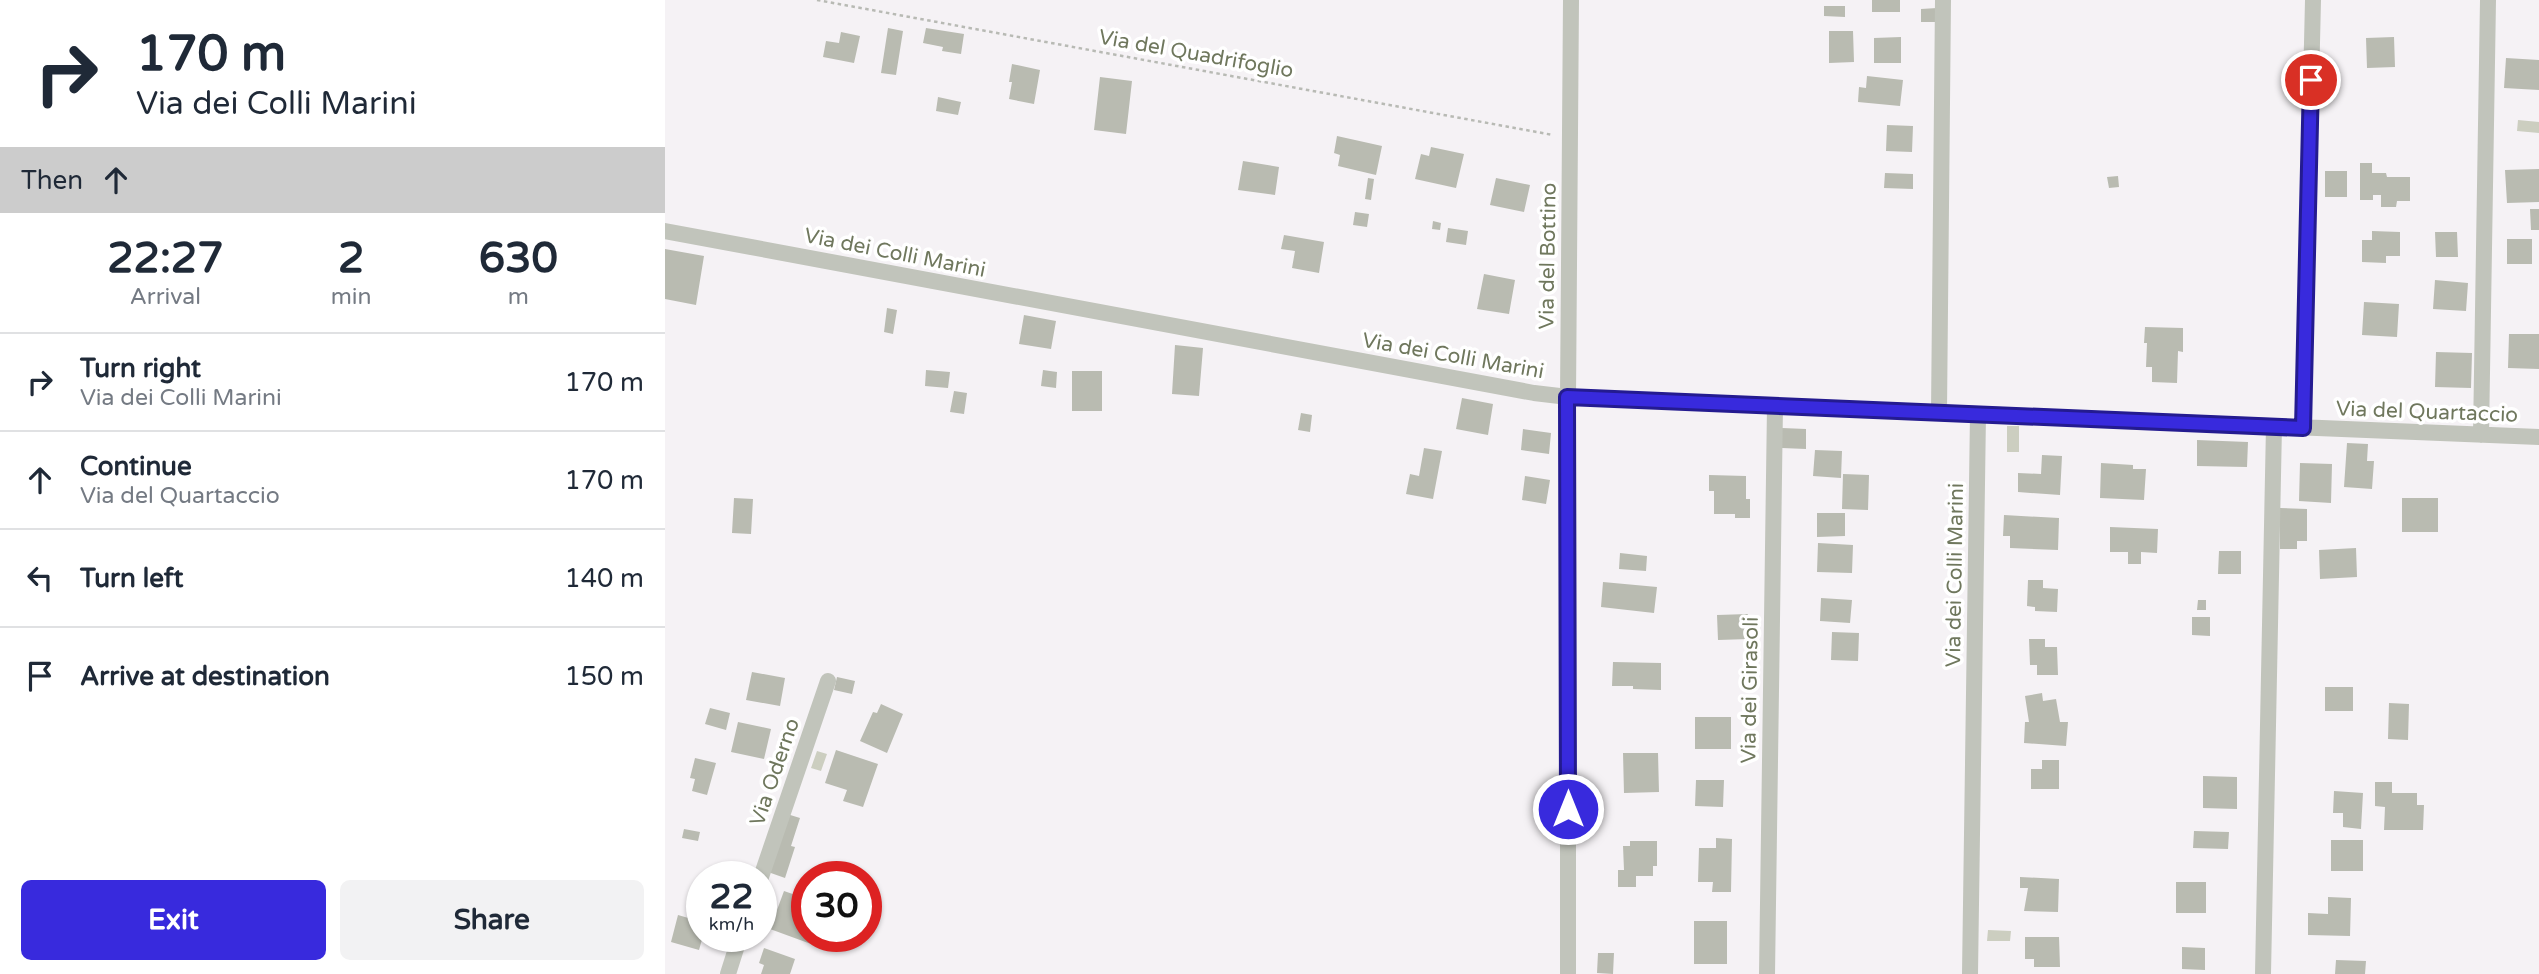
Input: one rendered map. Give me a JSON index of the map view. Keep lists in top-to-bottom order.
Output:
{
  "streets": {
    "street": [
      "Via dei Colli Marini",
      "Via del Bottino",
      "Via del Quartaccio",
      "Via dei Girasoli",
      "Via Oderno"
    ],
    "path": ["Via del Quadrifoglio"]
  },
  "crossings": [
    ["Via del Quadrifoglio", "Via del Bottino"],
    ["Via dei Colli Marini", "Via del Bottino"],
    ["Via dei Colli Marini", "Via del Quartaccio"],
    ["Via dei Colli Marini", "Via dei Girasoli"]
  ],
  "page": {
    "turn": ["170 m", "Via dei Colli Marini"],
    "then": "Then",
    "eta": [
      "22:27",
      "Arrival",
      "2",
      "min",
      "630",
      "m"
    ],
    "list": [
      {
        "name": "Turn right",
        "note": "Via dei Colli Marini",
        "value": "170 m"
      },
      {
        "name": "Continue",
        "note": "Via del Quartaccio",
        "value": "170 m"
      },
      {
        "name": "Turn left",
        "value": "140 m"
      },
      {
        "name": "Arrive at destination",
        "value": "150 m"
      }
    ],
    "speed": "22 km/h",
    "limit": "30",
    "buttons": ["Exit", "Share"]
  }
}
